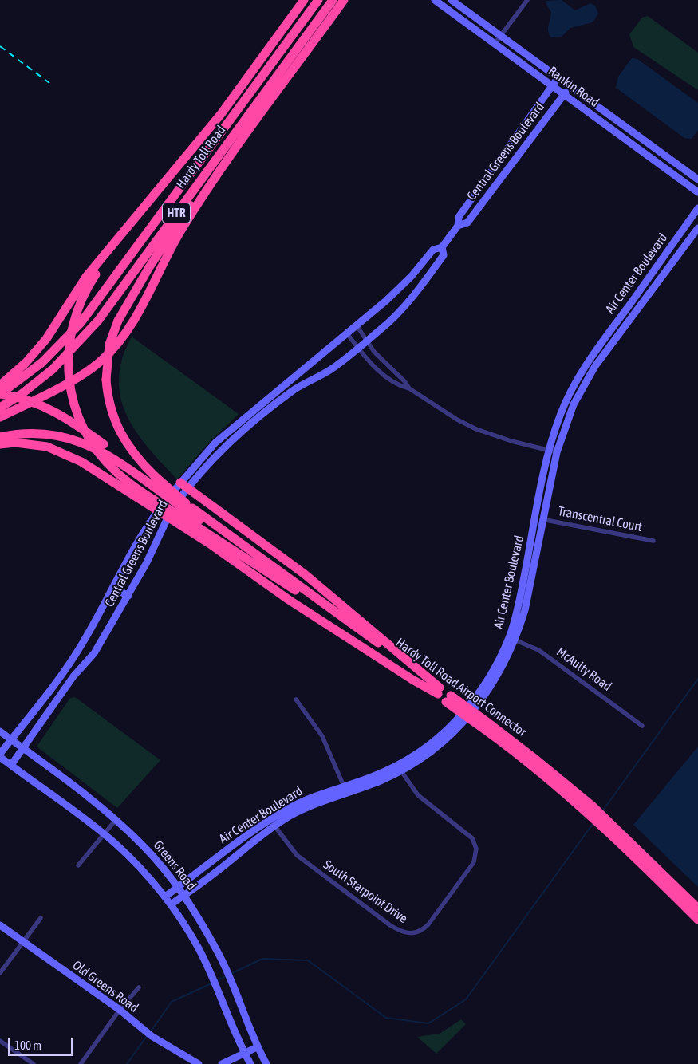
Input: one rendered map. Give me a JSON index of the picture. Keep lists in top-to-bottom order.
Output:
{
  "streets": {
    "highway": ["Hardy Toll Road", "HTR", "Hardy Toll Road Airport Connector"],
    "street": [
      "Rankin Road",
      "Central Greens Boulevard",
      "Air Center Boulevard",
      "Transcentral Court",
      "McAulty Road",
      "Greens Road",
      "South Starpoint Drive",
      "Old Greens Road"
    ]
  },
  "crossings": [
    ["Rankin Road", "Central Greens Boulevard"],
    ["Central Greens Boulevard", "Greens Road"],
    ["Air Center Boulevard", "Transcentral Court"],
    ["Air Center Boulevard", "McAulty Road"],
    ["Air Center Boulevard", "Greens Road"],
    ["Air Center Boulevard", "South Starpoint Drive"]
  ],
  "scale_bar": "100 m"
}
